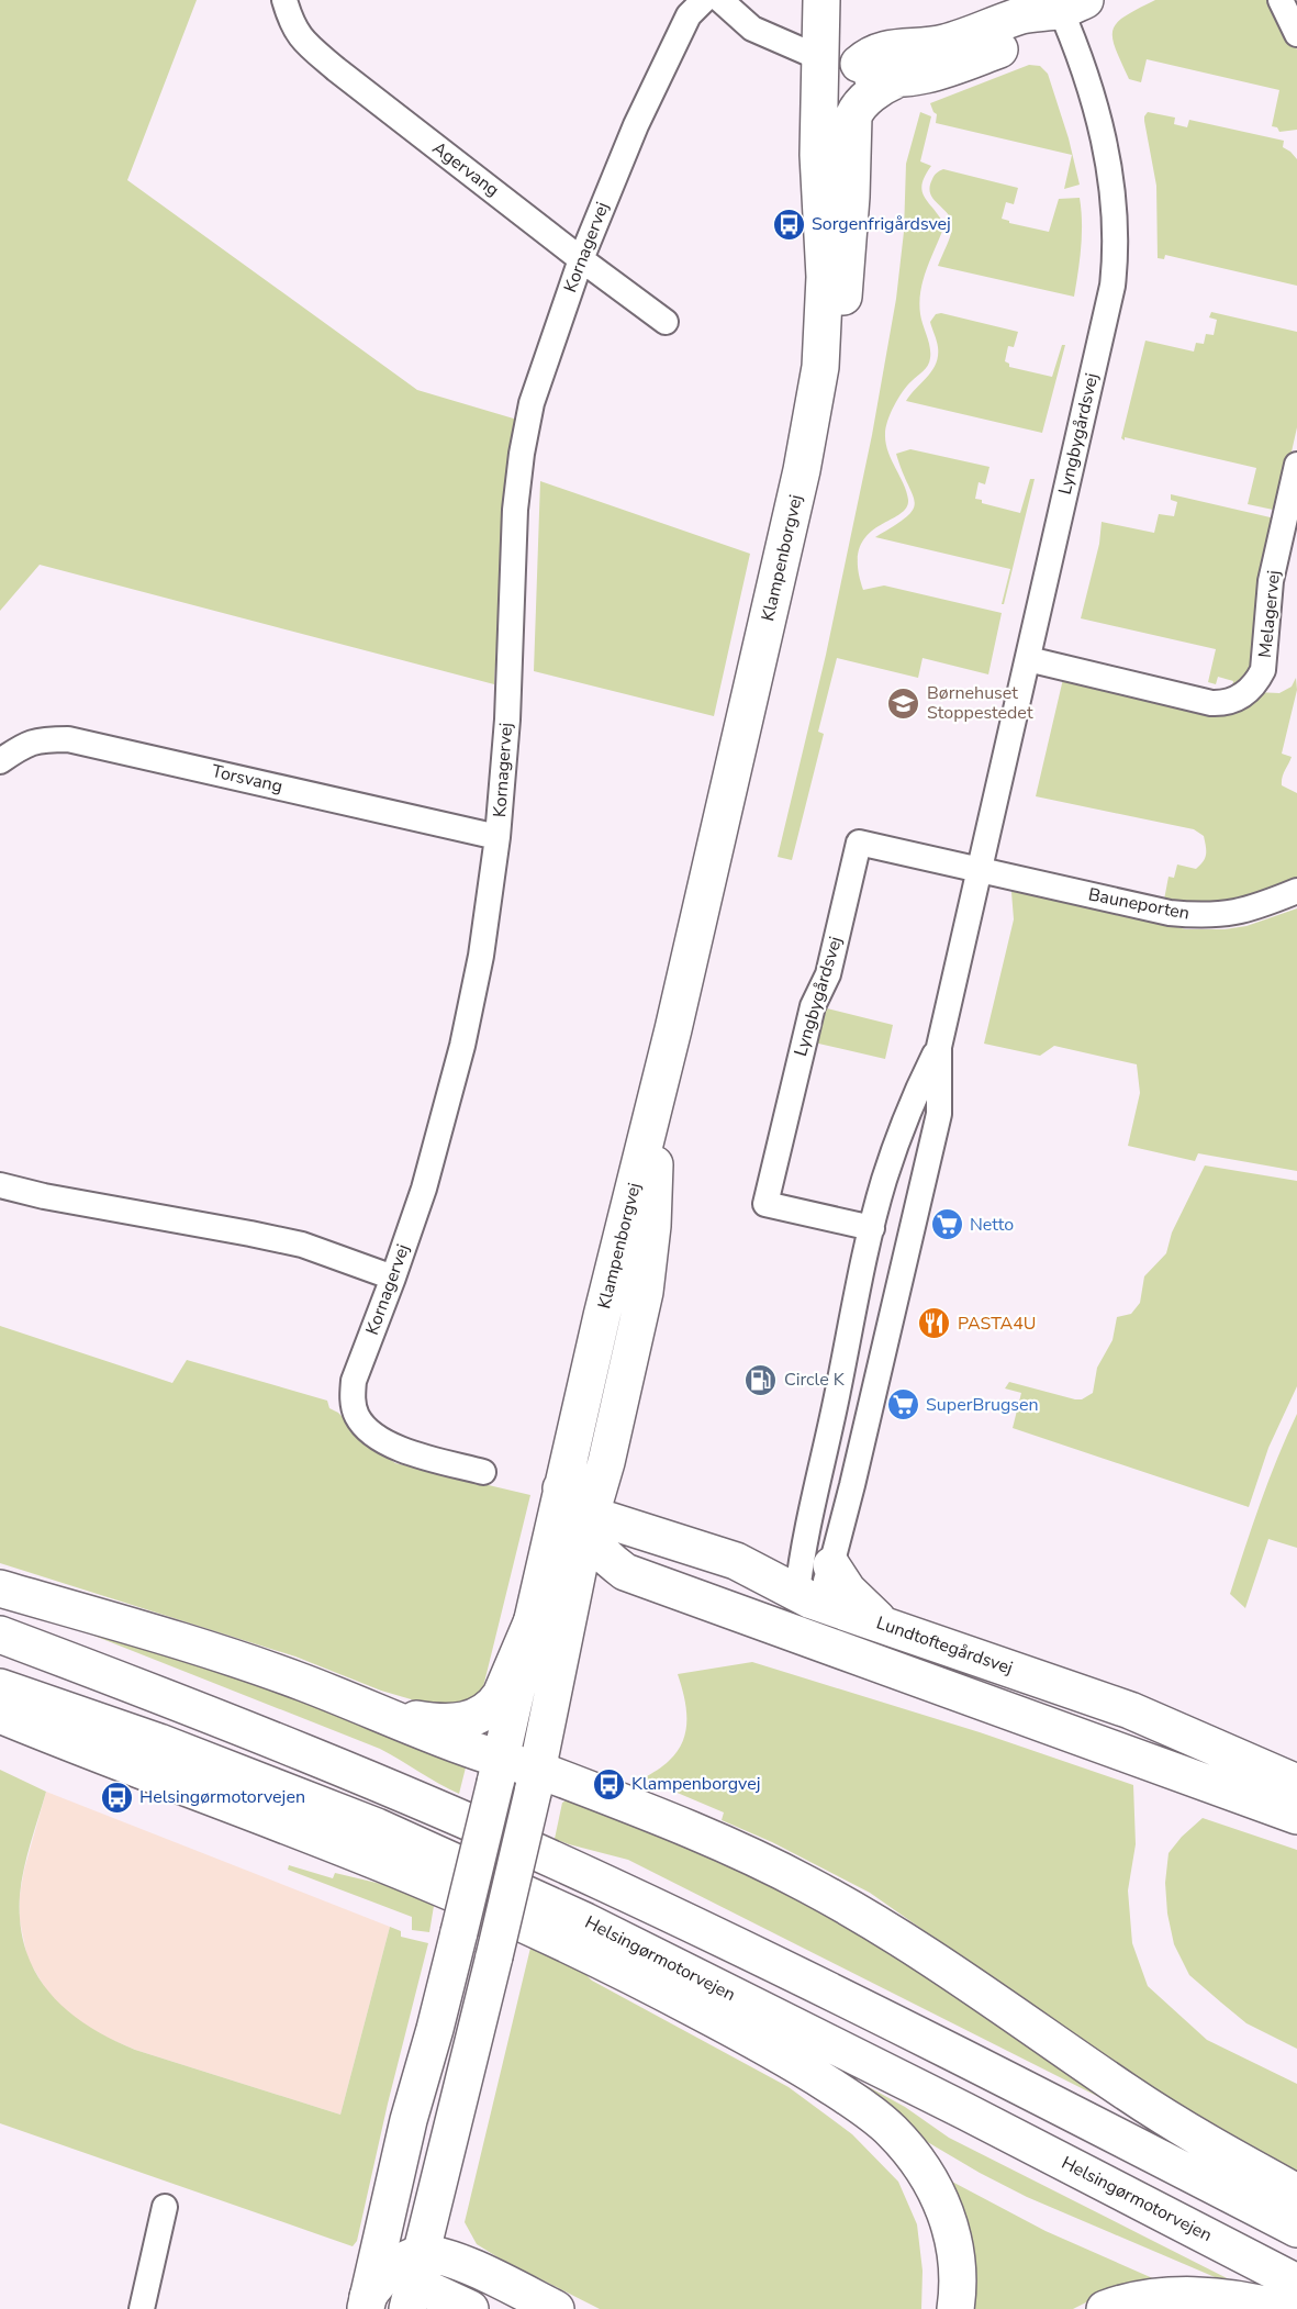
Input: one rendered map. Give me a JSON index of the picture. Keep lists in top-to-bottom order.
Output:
{
  "streets": {
    "main road": ["Klampenborgvej", "Lundtoftegårdsvej", "Helsingørmotorvejen"],
    "street": [
      "Agervang",
      "Kornagervej",
      "Lyngbygårdsvej",
      "Melagervej",
      "Torsvang",
      "Bauneporten"
    ]
  },
  "crossings": [
    ["Agervang", "Kornagervej"],
    ["Kornagervej", "Torsvang"],
    ["Lyngbygårdsvej", "Melagervej"],
    ["Lyngbygårdsvej", "Bauneporten"],
    ["Lyngbygårdsvej", "Lundtoftegårdsvej"],
    ["Klampenborgvej", "Lundtoftegårdsvej"]
  ],
  "places": {
    "bus stop": ["Sorgenfrigårdsvej", "Klampenborgvej", "Helsingørmotorvejen"],
    "school or university": ["Børnehuset Stoppestedet"],
    "supermarket": ["Netto", "SuperBrugsen"],
    "restaurant": ["PASTA4U"],
    "fuel station": ["Circle K"]
  }
}
